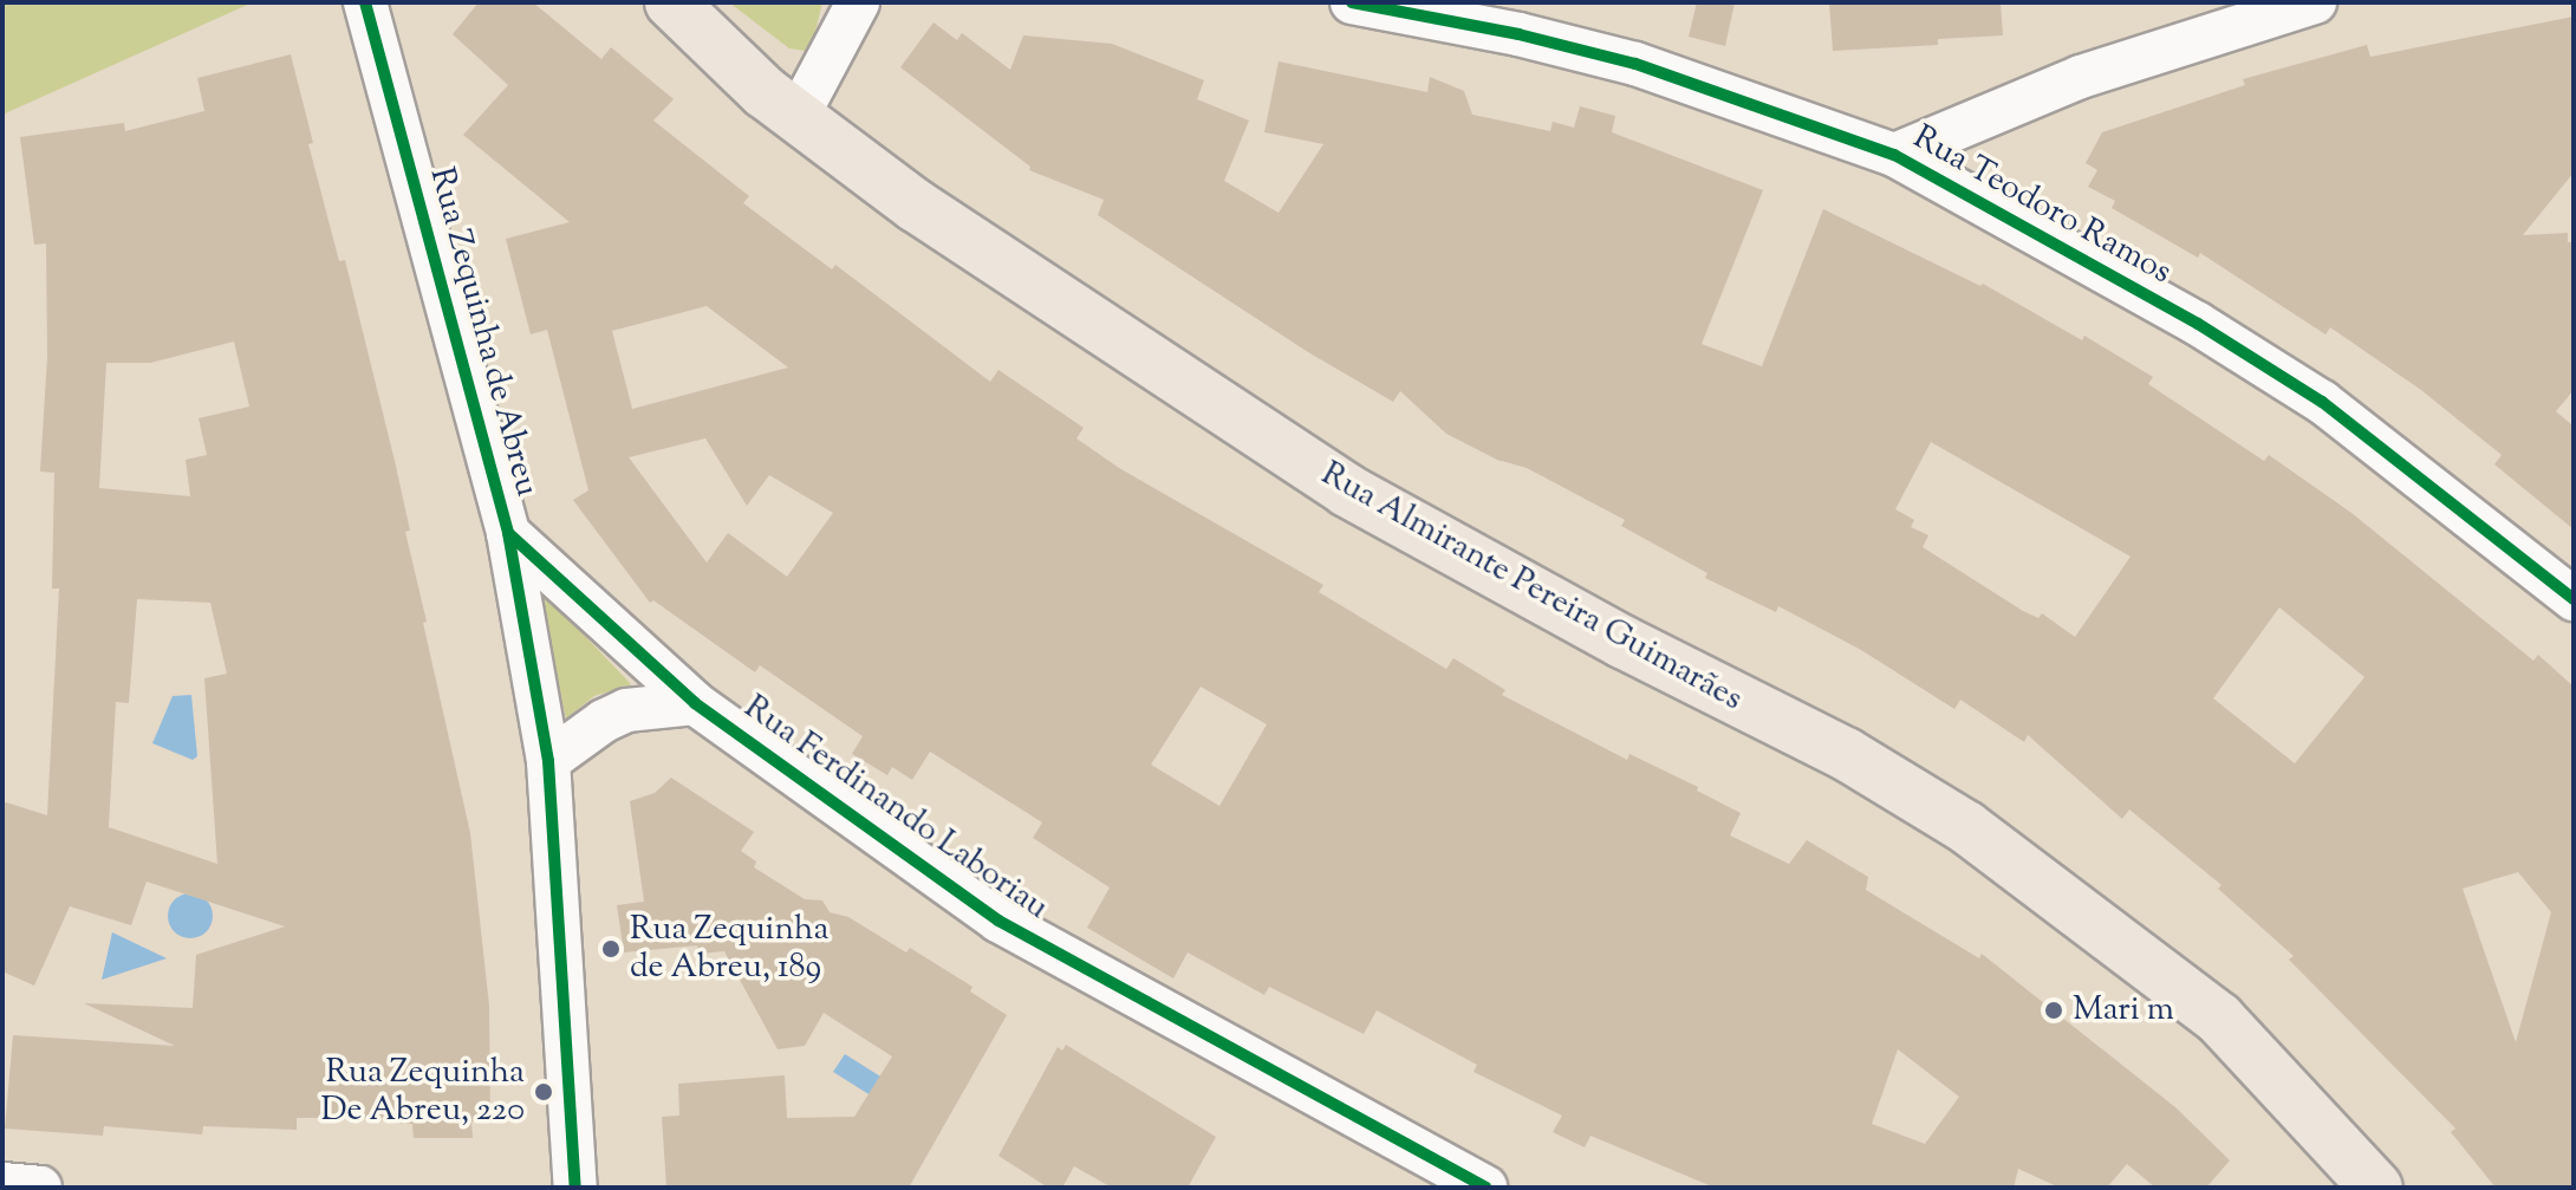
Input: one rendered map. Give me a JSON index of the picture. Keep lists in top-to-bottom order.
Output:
{
  "streets": {
    "main road": ["Rua Almirante Pereira Guimarães"],
    "street": ["Rua Teodoro Ramos", "Rua Zequinha de Abreu", "Rua Ferdinando Laboriau"]
  },
  "crossings": [
    ["Rua Zequinha de Abreu", "Rua Ferdinando Laboriau"]
  ],
  "places": ["Rua Zequinha de Abreu, 189", "Mari m", "Rua Zequinha De Abreu, 220"]
}
